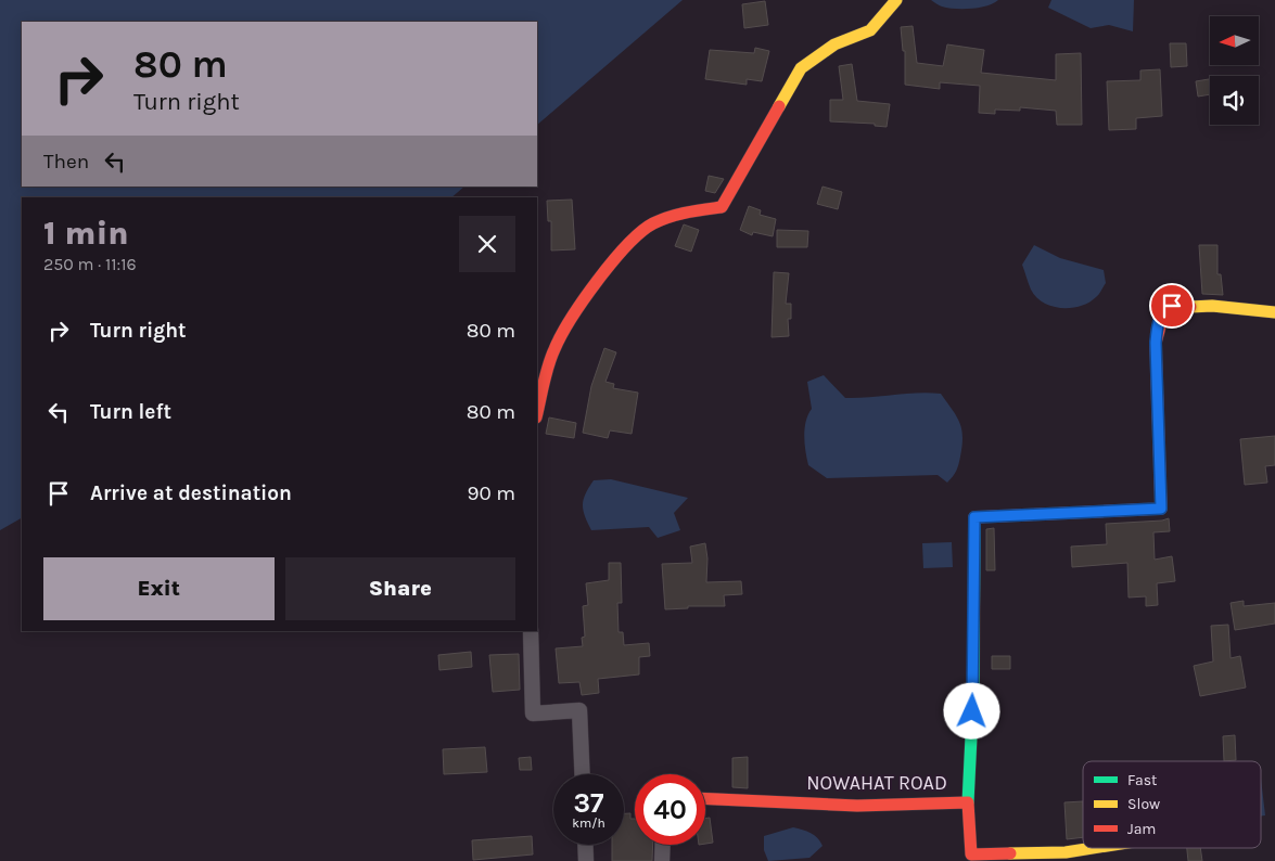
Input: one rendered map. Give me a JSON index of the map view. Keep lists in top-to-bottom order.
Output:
{
  "streets": {
    "street": ["NOWAHAT ROAD"]
  },
  "legend": ["Fast", "Slow", "Jam"],
  "north": "left",
  "page": {
    "turn": ["80 m", "Turn right"],
    "then": "Then",
    "heading": ["1 min", "250 m · 11:16"],
    "list": [
      {
        "name": "Turn right",
        "value": "80 m"
      },
      {
        "name": "Turn left",
        "value": "80 m"
      },
      {
        "name": "Arrive at destination",
        "value": "90 m"
      }
    ],
    "buttons": ["Exit", "Share"],
    "speed": "37 km/h",
    "limit": "40"
  }
}
